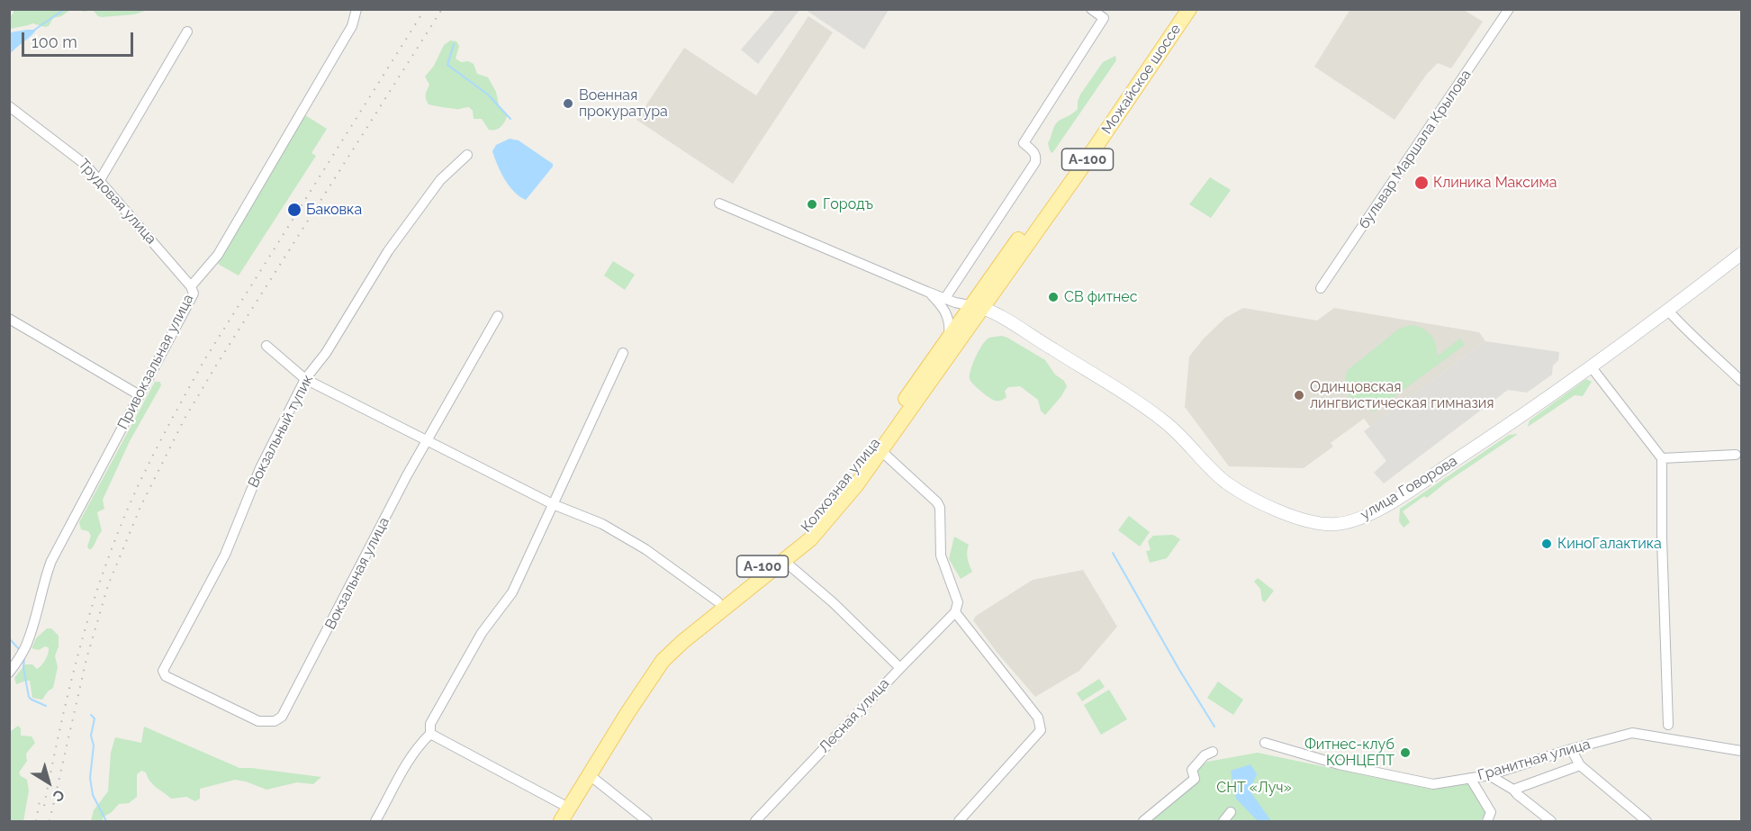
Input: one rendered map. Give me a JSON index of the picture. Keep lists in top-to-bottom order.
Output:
{
  "streets": {
    "main road": [
      "Можайское шоссе",
      "А-100",
      "Колхозная улица",
      "улица Говорова"
    ],
    "street": [
      "бульвар Маршала Крылова",
      "Трудовая улица",
      "Привокзальная улица",
      "Вокзальный тупик",
      "Вокзальная улица",
      "Лесная улица",
      "Гранитная улица"
    ]
  },
  "crossings": [
    ["Можайское шоссе", "Колхозная улица"],
    ["Можайское шоссе", "улица Говорова"],
    ["Трудовая улица", "Привокзальная улица"],
    ["Вокзальный тупик", "Вокзальная улица"],
    ["Колхозная улица", "улица Говорова"]
  ],
  "parks": ["СНТ «Луч»"],
  "places": [
    "Военная прокуратура",
    "Клиника Максима",
    "Городъ",
    "Баковка",
    "СВ фитнес",
    "Одинцовская лингвистическая гимназия",
    "КиноГалактика",
    "Фитнес-клуб КОНЦЕПТ"
  ],
  "scale_bar": "100 m",
  "north": "bottom right"
}
